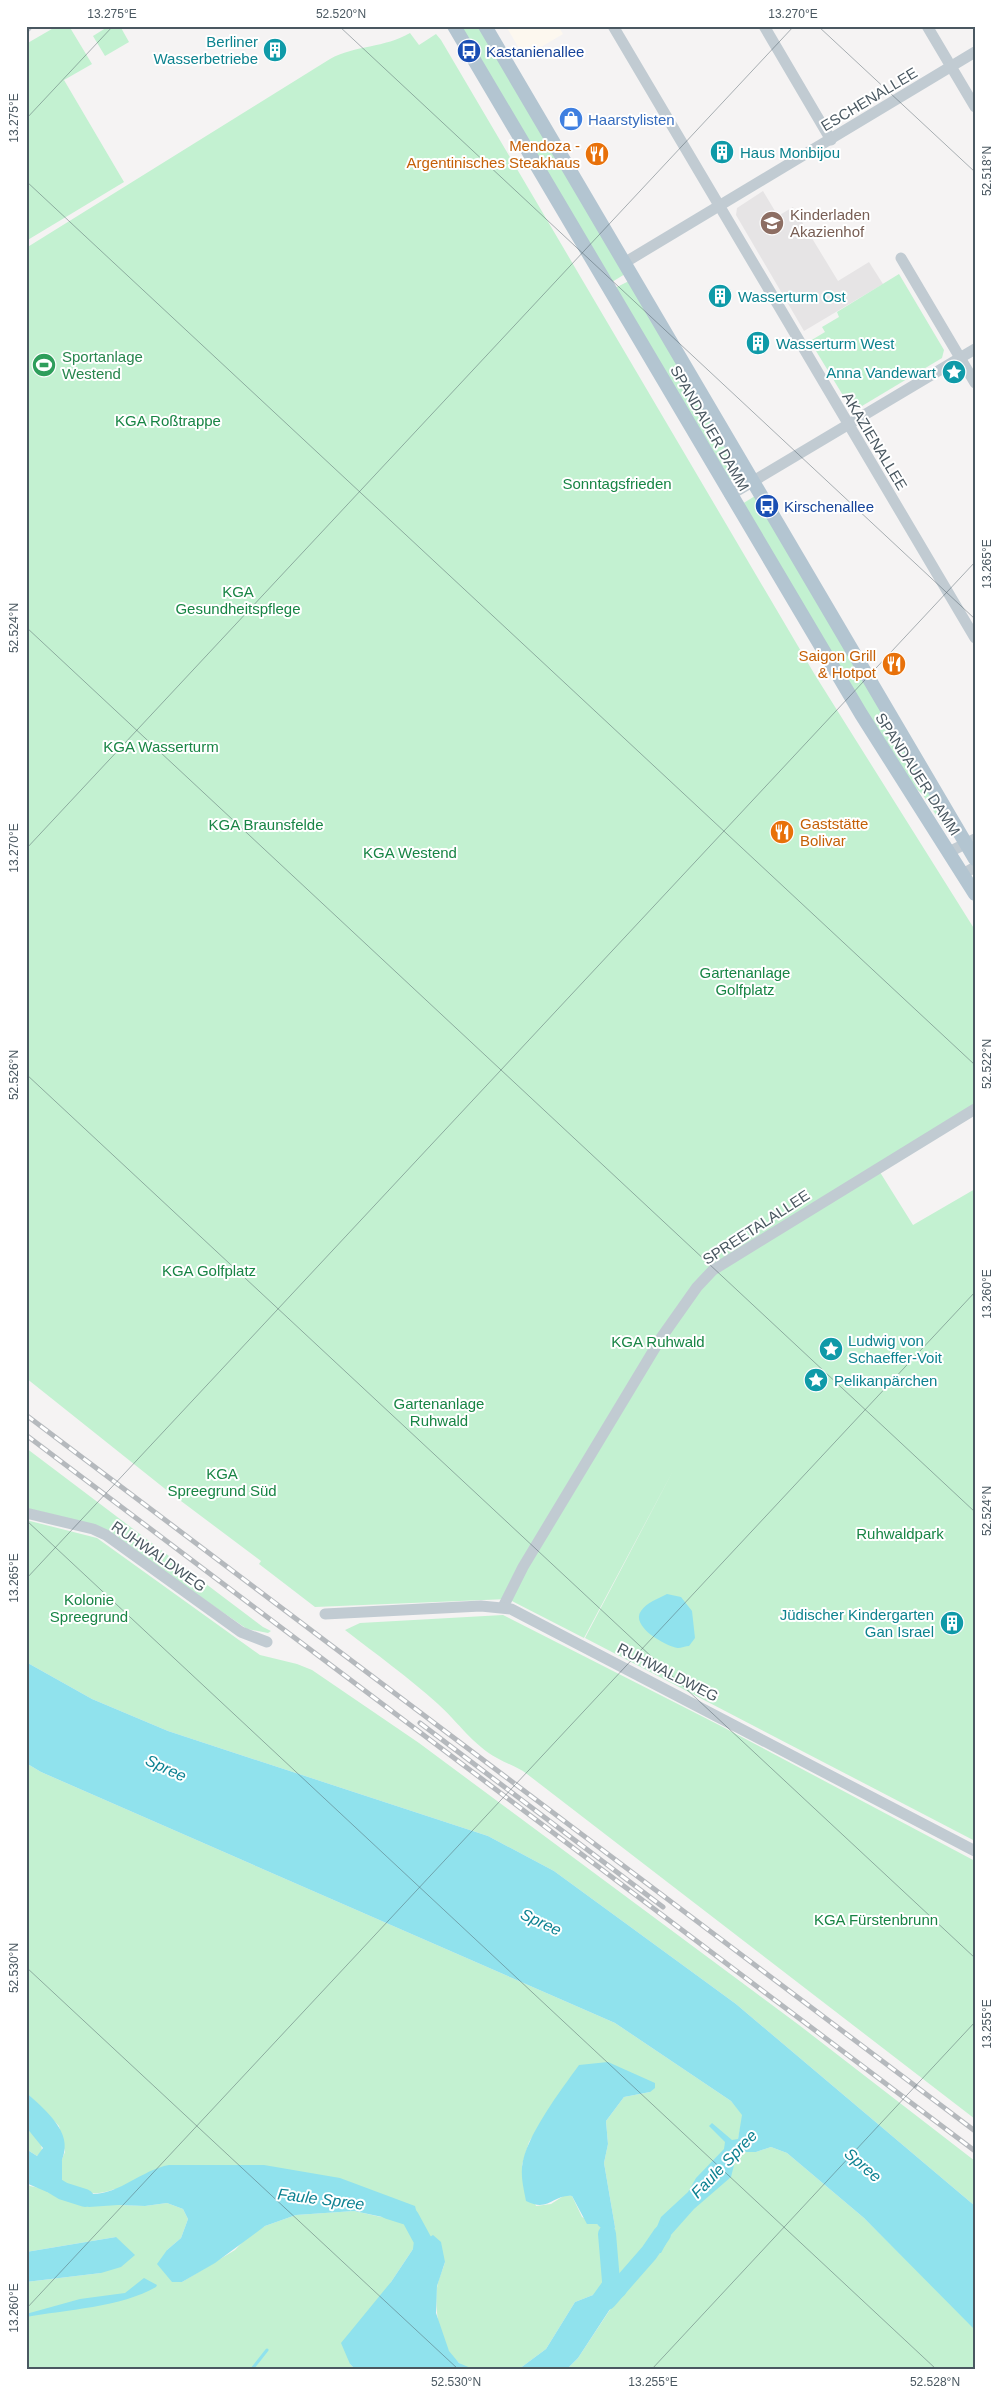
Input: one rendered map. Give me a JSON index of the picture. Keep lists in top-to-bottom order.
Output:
{
  "streets": {
    "main road": ["SPANDAUER DAMM"],
    "street": [
      "ESCHENALLEE",
      "AKAZIENALLEE",
      "SPREETALALLEE",
      "RUHWALDWEG"
    ]
  },
  "crossings": [
    ["ESCHENALLEE", "SPANDAUER DAMM"],
    ["ESCHENALLEE", "AKAZIENALLEE"],
    ["SPREETALALLEE", "RUHWALDWEG"]
  ],
  "water": ["Spree", "Faule Spree"],
  "parks": [
    "KGA Roßtrappe",
    "Sonntagsfrieden",
    "KGA Gesundheitspflege",
    "KGA Wasserturm",
    "KGA Braunsfelde",
    "KGA Westend",
    "Gartenanlage Golfplatz",
    "KGA Golfplatz",
    "KGA Ruhwald",
    "Gartenanlage Ruhwald",
    "KGA Spreegrund Süd",
    "Ruhwaldpark",
    "Kolonie Spreegrund",
    "KGA Fürstenbrunn"
  ],
  "places": {
    "building": [
      "Berliner Wasserbetriebe",
      "Haus Monbijou",
      "Wasserturm Ost",
      "Wasserturm West",
      "Jüdischer Kindergarten Gan Israel"
    ],
    "bus stop": ["Kastanienallee", "Kirschenallee"],
    "shop": ["Haarstylisten"],
    "restaurant": ["Mendoza - Argentinisches Steakhaus", "Saigon Grill & Hotpot", "Gaststätte Bolivar"],
    "school or university": ["Kinderladen Akazienhof"],
    "sports": ["Sportanlage Westend"],
    "place": ["Anna Vandewart", "Ludwig von Schaeffer-Voit", "Pelikanpärchen"]
  },
  "coordinates": [
    "13.275°E",
    "52.520°N",
    "13.270°E",
    "52.518°N",
    "13.265°E",
    "52.524°N",
    "52.522°N",
    "52.526°N",
    "13.260°E",
    "52.530°N",
    "13.255°E",
    "52.528°N"
  ]
}
